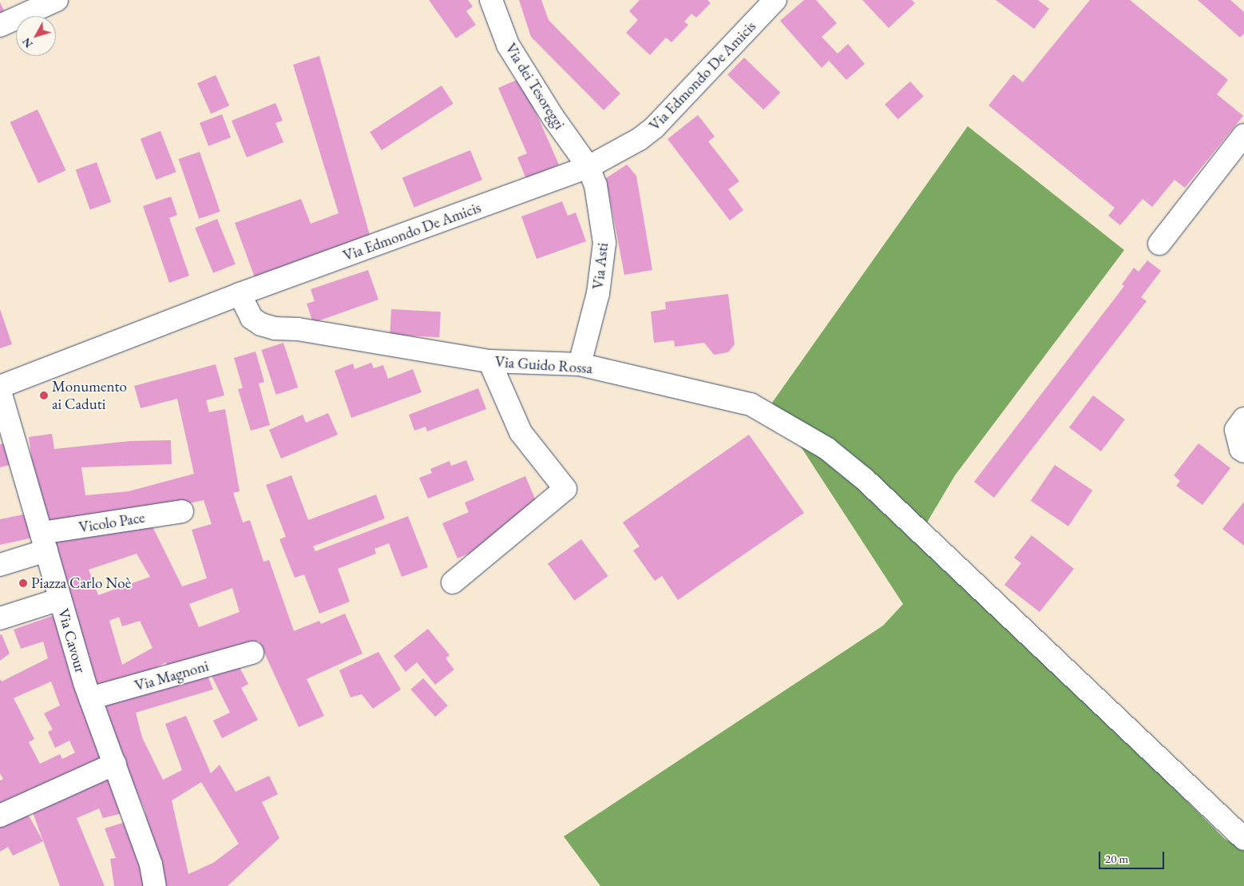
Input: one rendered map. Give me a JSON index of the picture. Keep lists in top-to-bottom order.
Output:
{
  "streets": {
    "street": [
      "Via Edmondo De Amicis",
      "Via dei Tesoreggi",
      "Via Asti",
      "Via Guido Rossa",
      "Vicolo Pace",
      "Via Cavour",
      "Via Magnoni"
    ]
  },
  "crossings": [
    ["Via Edmondo De Amicis", "Via dei Tesoreggi"],
    ["Via Edmondo De Amicis", "Via Asti"],
    ["Via Edmondo De Amicis", "Via Guido Rossa"],
    ["Via dei Tesoreggi", "Via Asti"],
    ["Via Asti", "Via Guido Rossa"],
    ["Vicolo Pace", "Via Cavour"],
    ["Via Cavour", "Via Magnoni"]
  ],
  "places": ["Monumento ai Caduti", "Piazza Carlo Noè"],
  "scale_bar": "20 m",
  "north": "bottom left"
}
